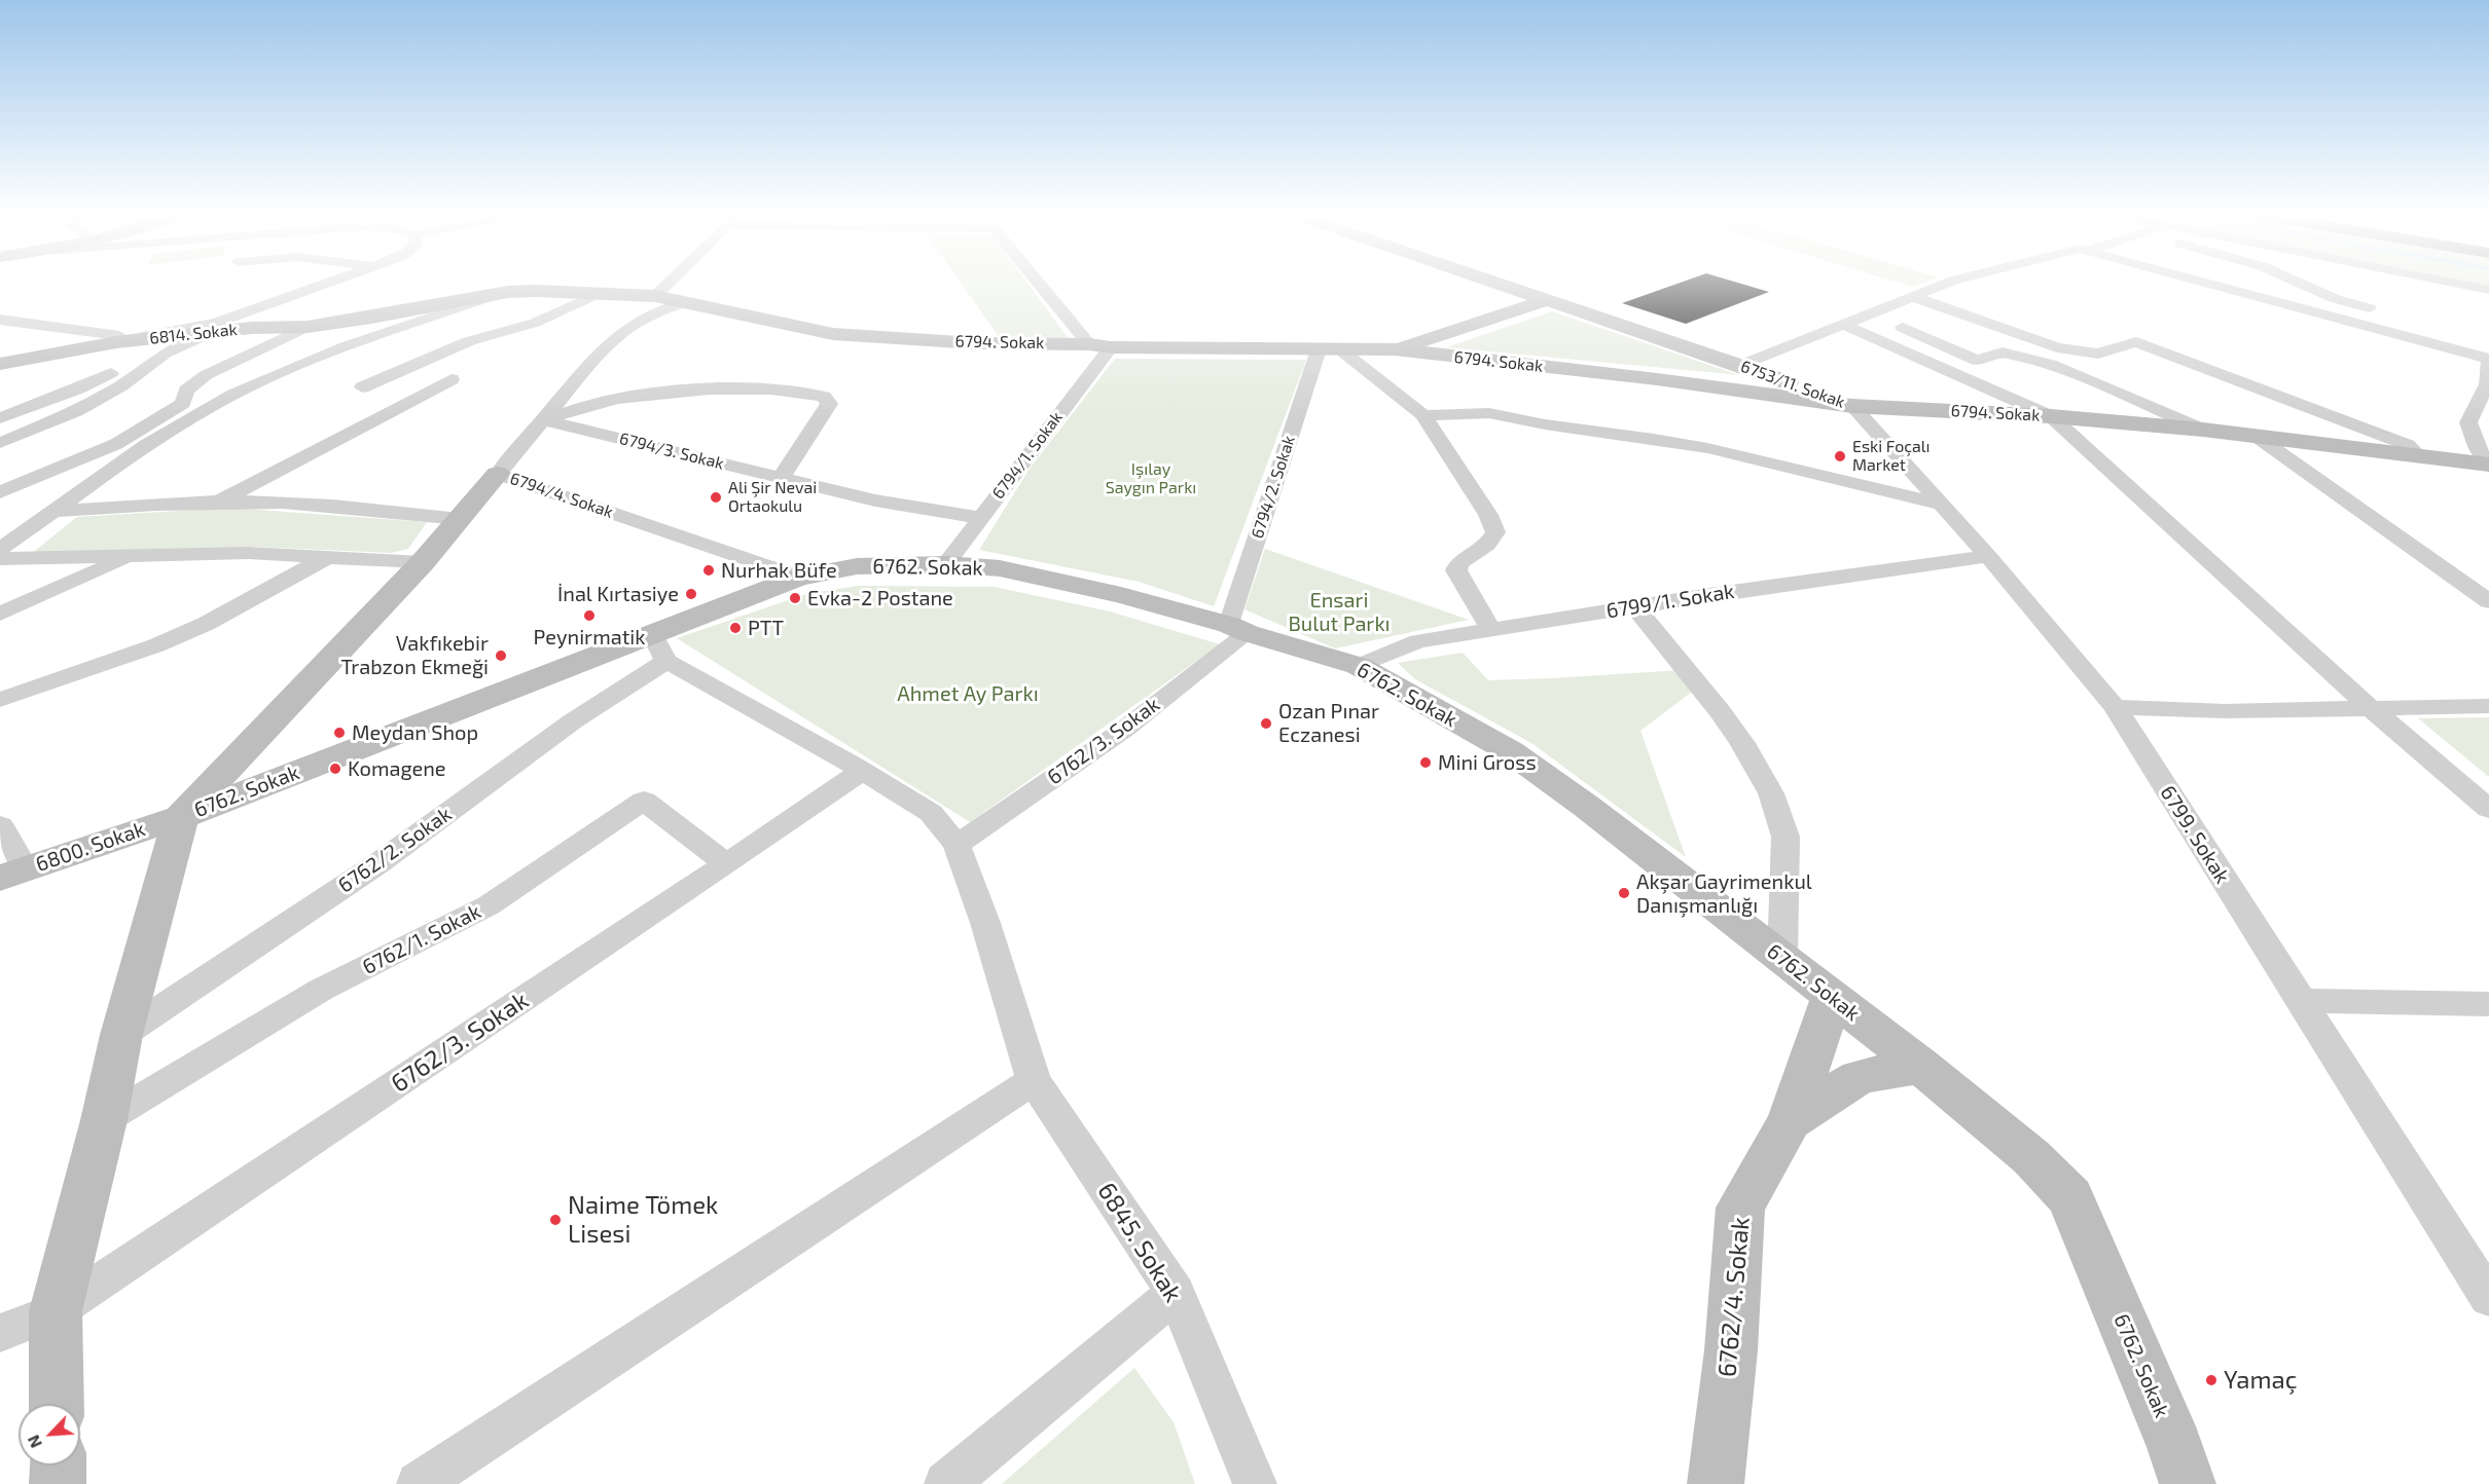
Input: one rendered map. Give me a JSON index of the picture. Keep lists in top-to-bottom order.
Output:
{
  "streets": {
    "street": [
      "6814. Sokak",
      "6794. Sokak",
      "6753/11. Sokak",
      "6794/3. Sokak",
      "6794/1. Sokak",
      "6794/2. Sokak",
      "6794/4. Sokak",
      "6762. Sokak",
      "6799/1. Sokak",
      "6762/3. Sokak",
      "6799. Sokak",
      "6800. Sokak",
      "6762/2. Sokak",
      "6762/1. Sokak",
      "6845. Sokak",
      "6762/4. Sokak"
    ]
  },
  "crossings": [
    ["6814. Sokak", "6794. Sokak"],
    ["6794. Sokak", "6753/11. Sokak"],
    ["6794. Sokak", "6794/1. Sokak"],
    ["6794. Sokak", "6794/2. Sokak"],
    ["6794. Sokak", "6794/4. Sokak"],
    ["6794. Sokak", "6799. Sokak"],
    ["6753/11. Sokak", "6799. Sokak"],
    ["6794/3. Sokak", "6794/1. Sokak"],
    ["6794/3. Sokak", "6794/4. Sokak"],
    ["6794/1. Sokak", "6762. Sokak"],
    ["6794/2. Sokak", "6762. Sokak"],
    ["6794/2. Sokak", "6762/3. Sokak"],
    ["6794/4. Sokak", "6762. Sokak"],
    ["6762. Sokak", "6799/1. Sokak"],
    ["6762. Sokak", "6762/3. Sokak"],
    ["6762. Sokak", "6800. Sokak"],
    ["6762. Sokak", "6762/2. Sokak"],
    ["6762. Sokak", "6845. Sokak"],
    ["6762. Sokak", "6762/4. Sokak"],
    ["6799/1. Sokak", "6799. Sokak"],
    ["6762/3. Sokak", "6762/1. Sokak"],
    ["6762/3. Sokak", "6845. Sokak"],
    ["6762/2. Sokak", "6845. Sokak"]
  ],
  "parks": ["Işılay Saygın Parkı", "Ensari Bulut Parkı", "Ahmet Ay Parkı"],
  "places": [
    "Eski Foçalı Market",
    "Ali Şir Nevai Ortaokulu",
    "Nurhak Büfe",
    "İnal Kırtasiye",
    "Evka-2 Postane",
    "Peynirmatik",
    "PTT",
    "Vakfıkebir Trabzon Ekmeği",
    "Ozan Pınar Eczanesi",
    "Meydan Shop",
    "Mini Gross",
    "Komagene",
    "Akşar Gayrimenkul Danışmanlığı",
    "Naime Tömek Lisesi",
    "Yamaç"
  ],
  "north": "bottom left"
}
